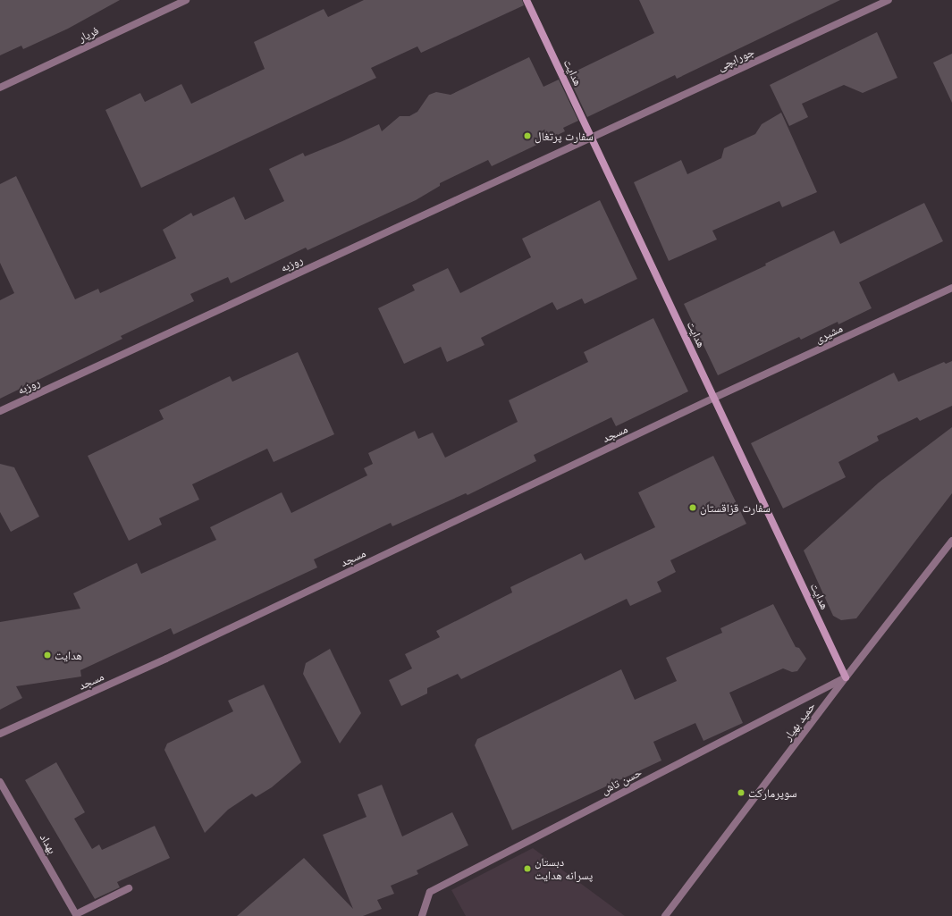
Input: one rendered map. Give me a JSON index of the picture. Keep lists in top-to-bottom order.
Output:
{
  "streets": {
    "street": [
      "فریار",
      "جورابچی",
      "هدایت",
      "روزبه",
      "مشیری",
      "مسجد",
      "حمید بهیار",
      "حسن تاش",
      "بهداد"
    ]
  },
  "crossings": [
    ["جورابچی", "هدایت"],
    ["جورابچی", "روزبه"],
    ["هدایت", "روزبه"],
    ["هدایت", "مشیری"],
    ["هدایت", "مسجد"],
    ["هدایت", "حمید بهیار"],
    ["هدایت", "حسن تاش"],
    ["مشیری", "مسجد"],
    ["حمید بهیار", "حسن تاش"]
  ],
  "places": [
    "سفارت پرتغال",
    "سفارت قزاقستان",
    "هدایت",
    "سوپرمارکت",
    "دبستان پسرانه هدایت"
  ]
}
